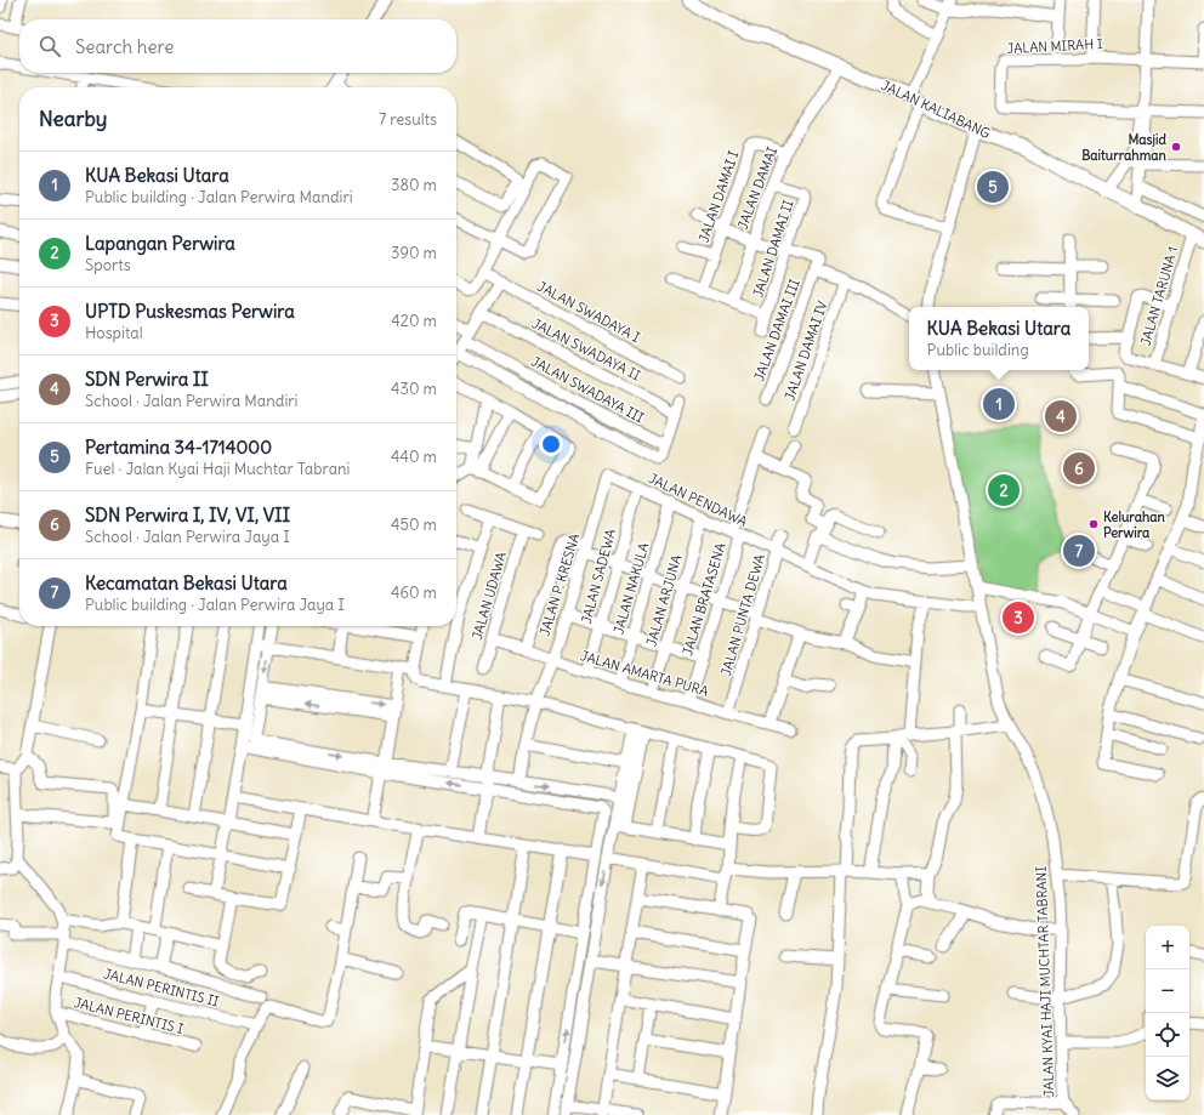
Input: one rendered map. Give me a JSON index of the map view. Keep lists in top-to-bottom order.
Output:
{
  "streets": {
    "main road": ["JALAN KALIABANG"],
    "street": [
      "JALAN MIRAH I",
      "JALAN DAMAI",
      "JALAN DAMAI I",
      "JALAN DAMAI II",
      "JALAN TARUNA 1",
      "JALAN SWADAYA I",
      "JALAN DAMAI III",
      "JALAN SWADAYA II",
      "JALAN DAMAI IV",
      "JALAN SWADAYA III",
      "JALAN PENDAWA",
      "JALAN SADEWA",
      "JALAN P. KRESNA",
      "JALAN NAKULA",
      "JALAN UDAWA",
      "JALAN BRATASENA",
      "JALAN ARJUNA",
      "JALAN PUNTA DEWA",
      "JALAN AMARTA PURA",
      "JALAN KYAI HAJI MUCHTAR TABRANI",
      "JALAN PERINTIS II",
      "JALAN PERINTIS I"
    ]
  },
  "crossings": [
    ["JALAN KALIABANG", "JALAN DAMAI"],
    ["JALAN KALIABANG", "JALAN TARUNA 1"],
    ["JALAN DAMAI", "JALAN DAMAI I"],
    ["JALAN DAMAI", "JALAN DAMAI II"],
    ["JALAN DAMAI II", "JALAN DAMAI III"],
    ["JALAN DAMAI III", "JALAN DAMAI IV"],
    ["JALAN SWADAYA II", "JALAN SWADAYA III"],
    ["JALAN PENDAWA", "JALAN SADEWA"],
    ["JALAN PENDAWA", "JALAN P. KRESNA"],
    ["JALAN PENDAWA", "JALAN NAKULA"],
    ["JALAN PENDAWA", "JALAN BRATASENA"],
    ["JALAN PENDAWA", "JALAN ARJUNA"],
    ["JALAN PENDAWA", "JALAN PUNTA DEWA"],
    ["JALAN PENDAWA", "JALAN KYAI HAJI MUCHTAR TABRANI"],
    ["JALAN SADEWA", "JALAN AMARTA PURA"],
    ["JALAN P. KRESNA", "JALAN AMARTA PURA"],
    ["JALAN NAKULA", "JALAN AMARTA PURA"],
    ["JALAN UDAWA", "JALAN AMARTA PURA"],
    ["JALAN BRATASENA", "JALAN AMARTA PURA"],
    ["JALAN ARJUNA", "JALAN AMARTA PURA"],
    ["JALAN PUNTA DEWA", "JALAN AMARTA PURA"]
  ],
  "places": ["Masjid Baiturrahman", "Kelurahan Perwira"],
  "page": {
    "search": "Search here",
    "heading": ["Nearby", "7 results"],
    "list": [
      {
        "mark": "1",
        "name": "KUA Bekasi Utara",
        "note": "Public building · Jalan Perwira Mandiri",
        "value": "380 m"
      },
      {
        "mark": "2",
        "name": "Lapangan Perwira",
        "note": "Sports",
        "value": "390 m"
      },
      {
        "mark": "3",
        "name": "UPTD Puskesmas Perwira",
        "note": "Hospital",
        "value": "420 m"
      },
      {
        "mark": "4",
        "name": "SDN Perwira II",
        "note": "School · Jalan Perwira Mandiri",
        "value": "430 m"
      },
      {
        "mark": "5",
        "name": "Pertamina 34-1714000",
        "note": "Fuel · Jalan Kyai Haji Muchtar Tabrani",
        "value": "440 m"
      },
      {
        "mark": "6",
        "name": "SDN Perwira I, IV, VI, VII",
        "note": "School · Jalan Perwira Jaya I",
        "value": "450 m"
      },
      {
        "mark": "7",
        "name": "Kecamatan Bekasi Utara",
        "note": "Public building · Jalan Perwira Jaya I",
        "value": "460 m"
      }
    ],
    "pins": [
      "5",
      "1",
      "4",
      "6",
      "2",
      "7",
      "3"
    ],
    "popup": ["KUA Bekasi Utara", "Public building"],
    "map_buttons": ["+", "−"]
  }
}
